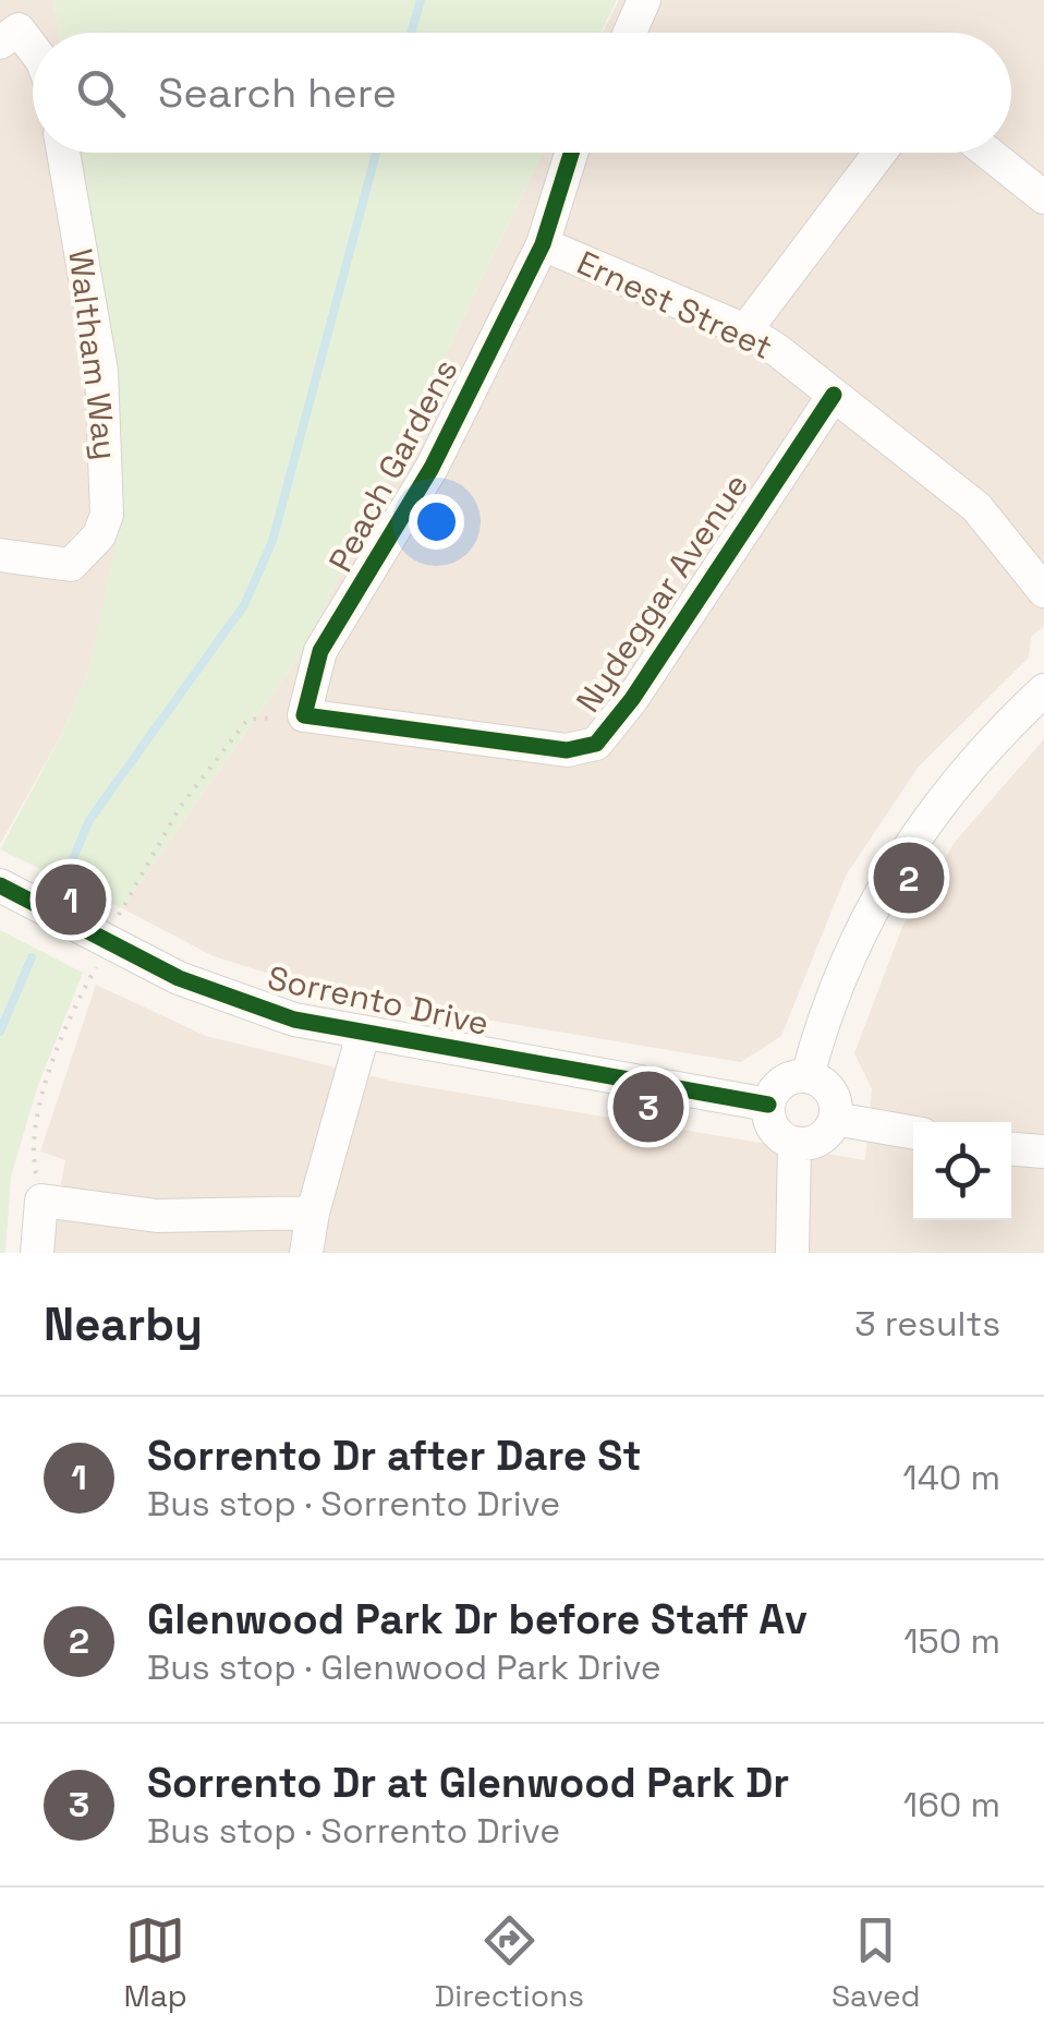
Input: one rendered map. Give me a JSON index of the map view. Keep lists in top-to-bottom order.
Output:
{
  "streets": {
    "street": [
      "Ernest Street",
      "Waltham Way",
      "Peach Gardens",
      "Nydeggar Avenue",
      "Sorrento Drive"
    ]
  },
  "crossings": [
    ["Ernest Street", "Peach Gardens"],
    ["Ernest Street", "Nydeggar Avenue"],
    ["Peach Gardens", "Nydeggar Avenue"]
  ],
  "page": {
    "search": "Search here",
    "pins": ["2", "1", "3"],
    "heading": ["Nearby", "3 results"],
    "list": [
      {
        "mark": "1",
        "name": "Sorrento Dr after Dare St",
        "note": "Bus stop · Sorrento Drive",
        "value": "140 m"
      },
      {
        "mark": "2",
        "name": "Glenwood Park Dr before Staff Av",
        "note": "Bus stop · Glenwood Park Drive",
        "value": "150 m"
      },
      {
        "mark": "3",
        "name": "Sorrento Dr at Glenwood Park Dr",
        "note": "Bus stop · Sorrento Drive",
        "value": "160 m"
      }
    ],
    "nav": ["Map", "Directions", "Saved"]
  }
}
